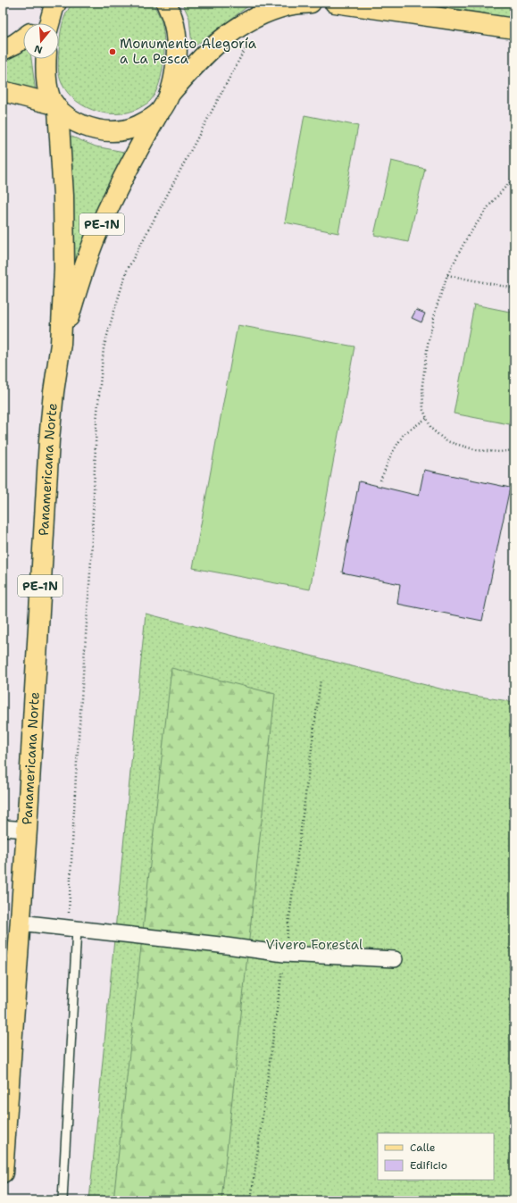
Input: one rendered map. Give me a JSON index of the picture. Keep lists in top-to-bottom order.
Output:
{
  "streets": {
    "main road": ["PE-1N", "Panamericana Norte"]
  },
  "crossings": [
    ["PE-1N", "Panamericana Norte"]
  ],
  "parks": ["Vivero Forestal"],
  "places": ["Monumento Alegoría a La Pesca"],
  "legend": ["Calle", "Edificio"],
  "north": "bottom"
}
